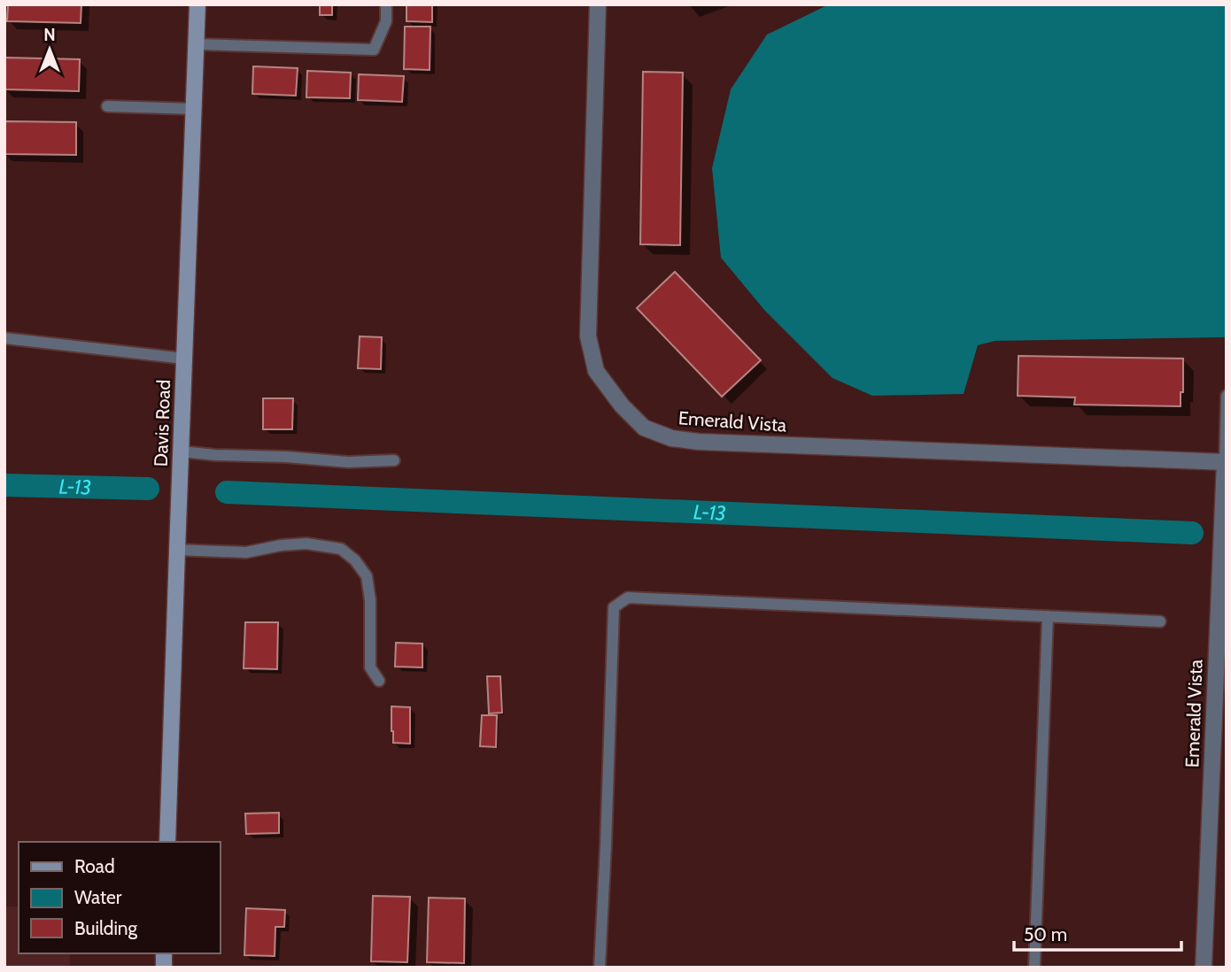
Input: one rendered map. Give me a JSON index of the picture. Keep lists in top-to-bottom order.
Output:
{
  "streets": {
    "street": ["Emerald Vista", "Davis Road"]
  },
  "water": ["L-13"],
  "legend": ["Road", "Water", "Building"],
  "scale_bar": "50 m",
  "north": "top"
}
